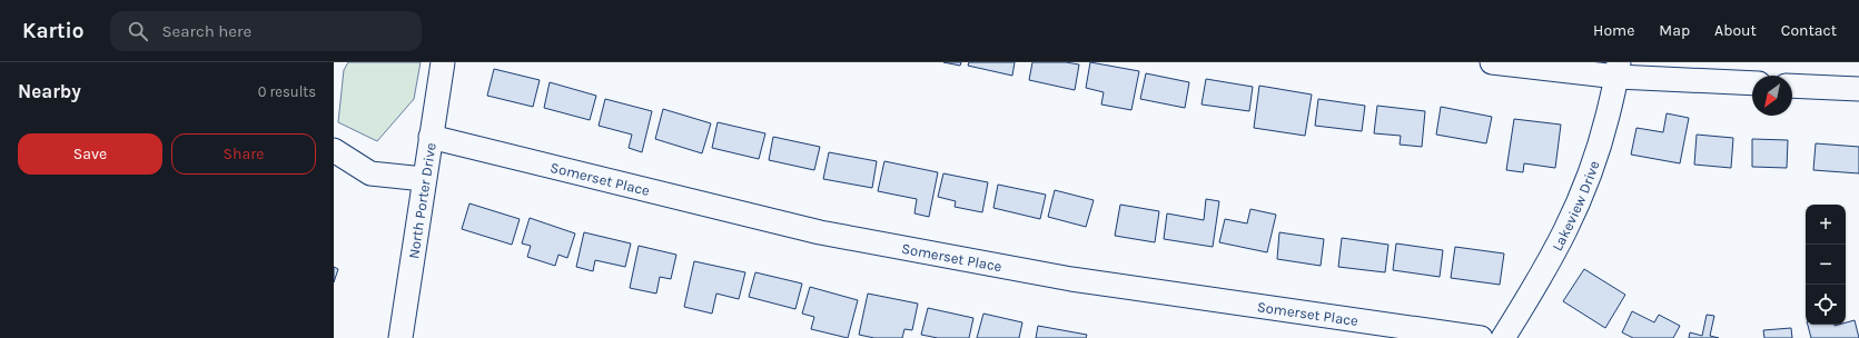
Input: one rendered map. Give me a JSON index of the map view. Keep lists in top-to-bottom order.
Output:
{
  "streets": {
    "street": ["Somerset Place", "North Porter Drive", "Lakeview Drive"]
  },
  "crossings": [
    ["Somerset Place", "North Porter Drive"]
  ],
  "north": "bottom left",
  "page": {
    "header": "Kartio",
    "search": "Search here",
    "nav": [
      "Home",
      "Map",
      "About",
      "Contact"
    ],
    "heading": ["Nearby", "0 results"],
    "buttons": ["Save", "Share"],
    "map_buttons": ["+", "−"]
  }
}
